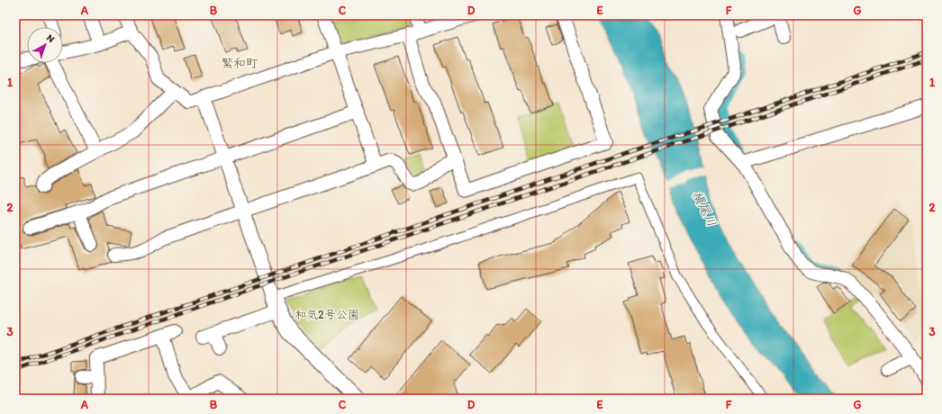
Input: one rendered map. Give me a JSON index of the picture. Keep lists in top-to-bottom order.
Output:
{
  "districts": ["繁和町"],
  "water": ["槇尾川"],
  "parks": ["和気2号公園"],
  "north": "top right",
  "grid": {
    "columns": [
      "A",
      "B",
      "C",
      "D",
      "E",
      "F",
      "G"
    ],
    "rows": ["1", "2", "3"]
  }
}
